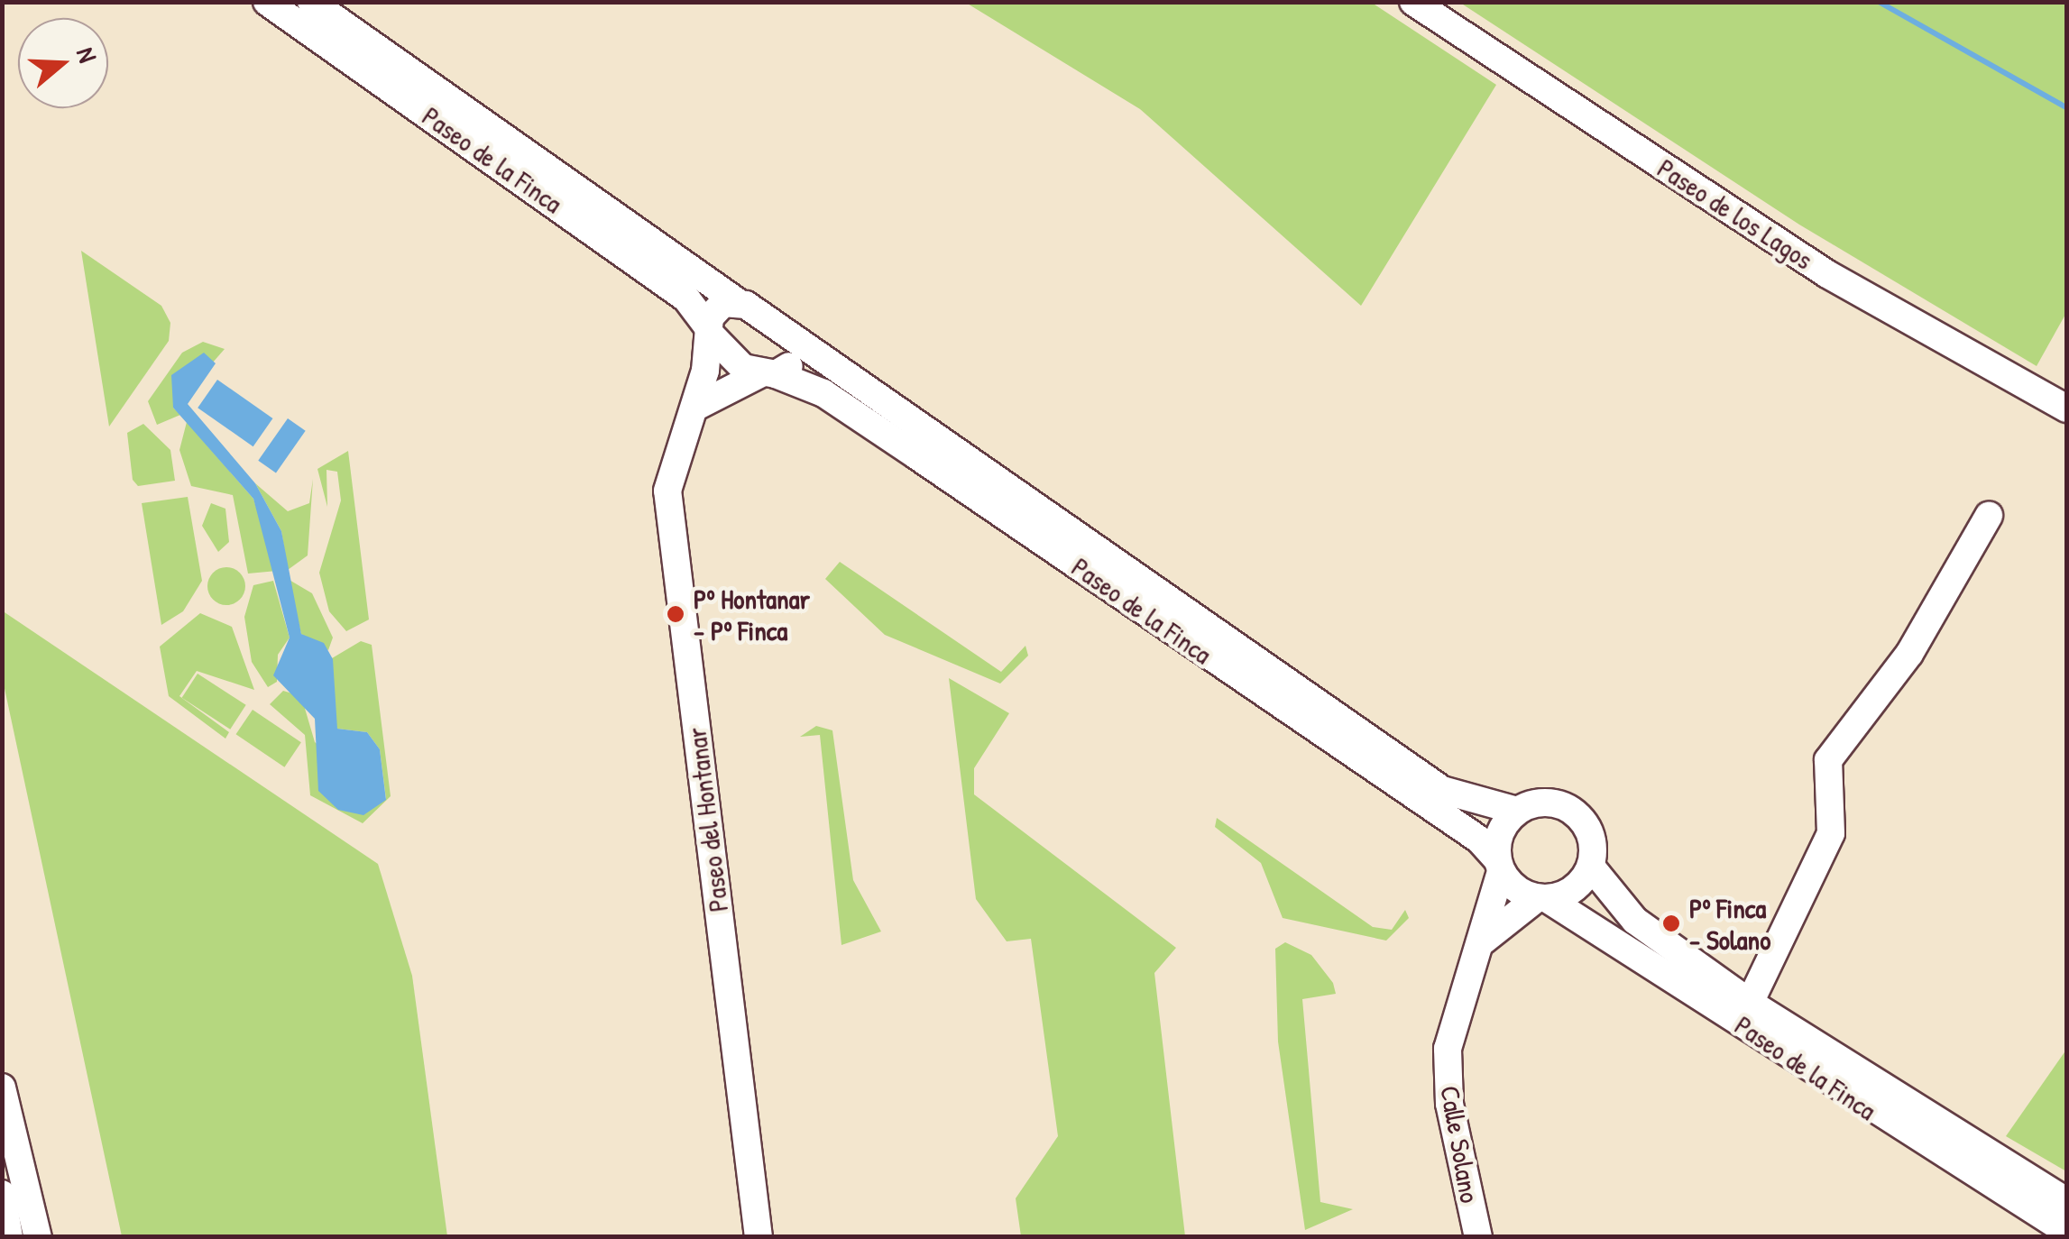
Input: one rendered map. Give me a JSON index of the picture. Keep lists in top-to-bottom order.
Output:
{
  "streets": {
    "street": [
      "Paseo de la Finca",
      "Paseo de los Lagos",
      "Paseo del Hontanar",
      "Calle Solano"
    ]
  },
  "crossings": [
    ["Paseo de la Finca", "Paseo del Hontanar"],
    ["Paseo de la Finca", "Calle Solano"]
  ],
  "places": ["Pº Hontanar - Pº Finca", "Pº Finca - Solano"],
  "north": "right"
}
